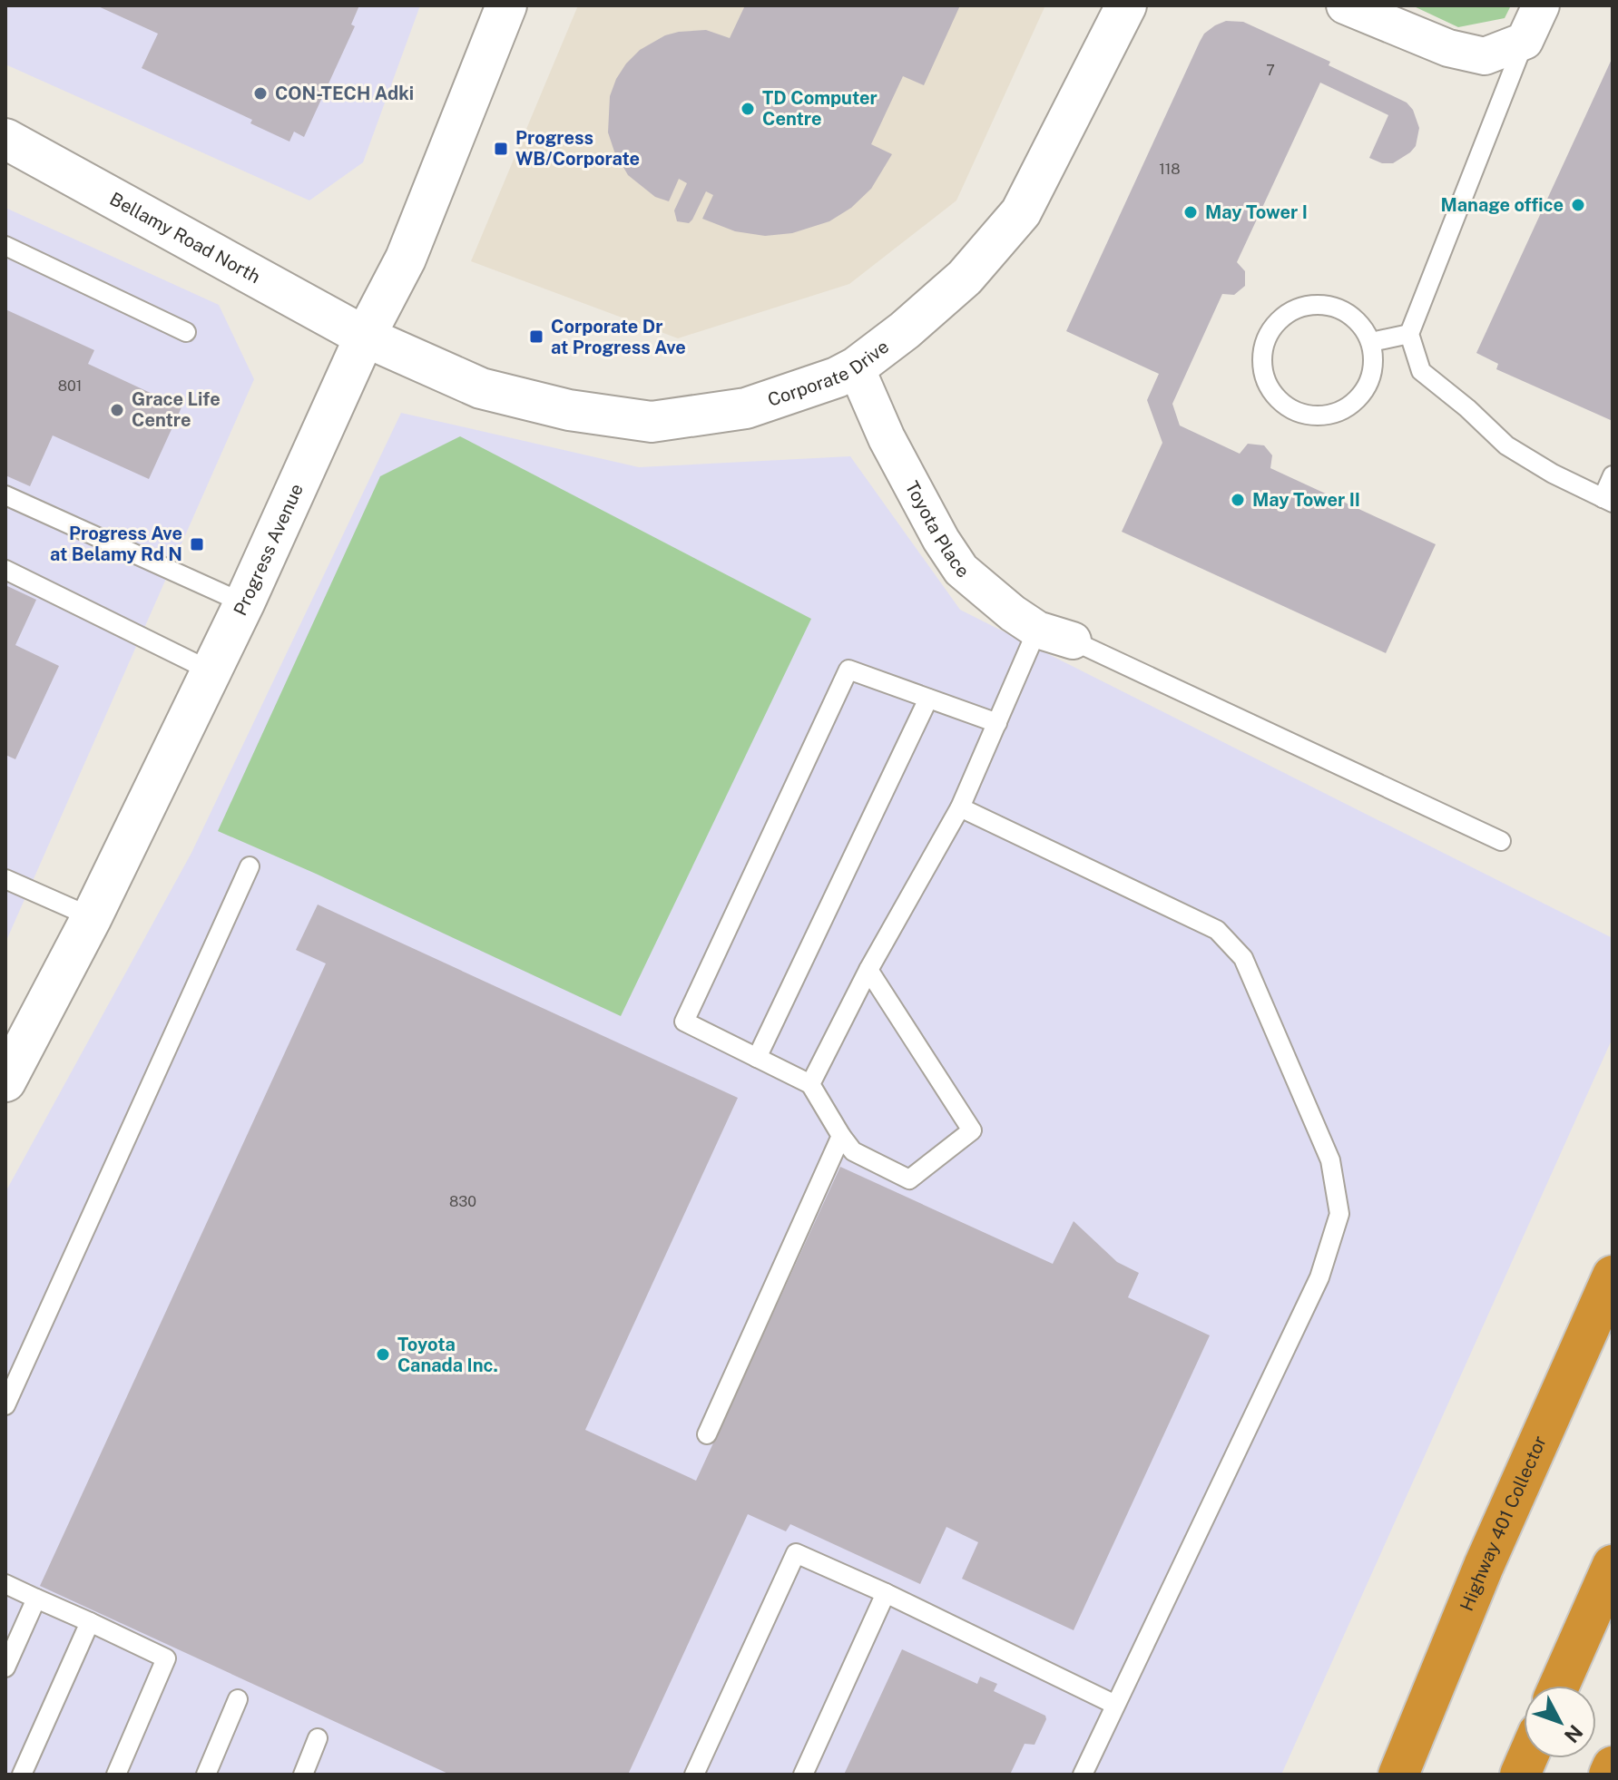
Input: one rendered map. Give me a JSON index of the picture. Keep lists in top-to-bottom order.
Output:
{
  "streets": {
    "highway": ["Highway 401 Collector"],
    "street": [
      "Bellamy Road North",
      "Corporate Drive",
      "Toyota Place",
      "Progress Avenue"
    ]
  },
  "crossings": [
    ["Bellamy Road North", "Corporate Drive"],
    ["Bellamy Road North", "Progress Avenue"],
    ["Corporate Drive", "Toyota Place"],
    ["Corporate Drive", "Progress Avenue"]
  ],
  "places": {
    "other": [
      "CON-TECH Adki",
      "TD Computer Centre",
      "Manage office",
      "May Tower I",
      "Grace Life Centre",
      "May Tower II",
      "Toyota Canada Inc."
    ],
    "transit": ["Progress WB/Corporate", "Corporate Dr at Progress Ave", "Progress Ave at Belamy Rd N"]
  },
  "house_numbers": [
    "7",
    "118",
    "801",
    "830"
  ],
  "north": "bottom right"
}
